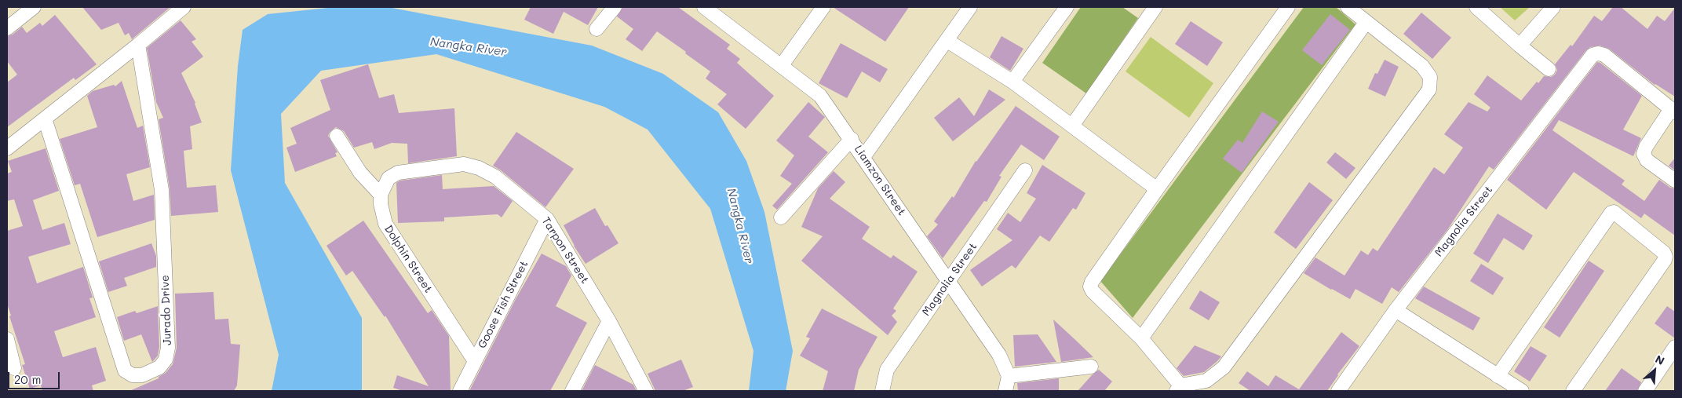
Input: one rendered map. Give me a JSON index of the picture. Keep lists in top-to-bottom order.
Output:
{
  "streets": {
    "street": [
      "Liamzon Street",
      "Magnolia Street",
      "Tarpon Street",
      "Dolphin Street",
      "Goose Fish Street",
      "Jurado Drive"
    ]
  },
  "crossings": [
    ["Liamzon Street", "Magnolia Street"],
    ["Tarpon Street", "Dolphin Street"],
    ["Tarpon Street", "Goose Fish Street"],
    ["Dolphin Street", "Goose Fish Street"]
  ],
  "water": ["Nangka River"],
  "scale_bar": "20 m",
  "north": "top right"
}
